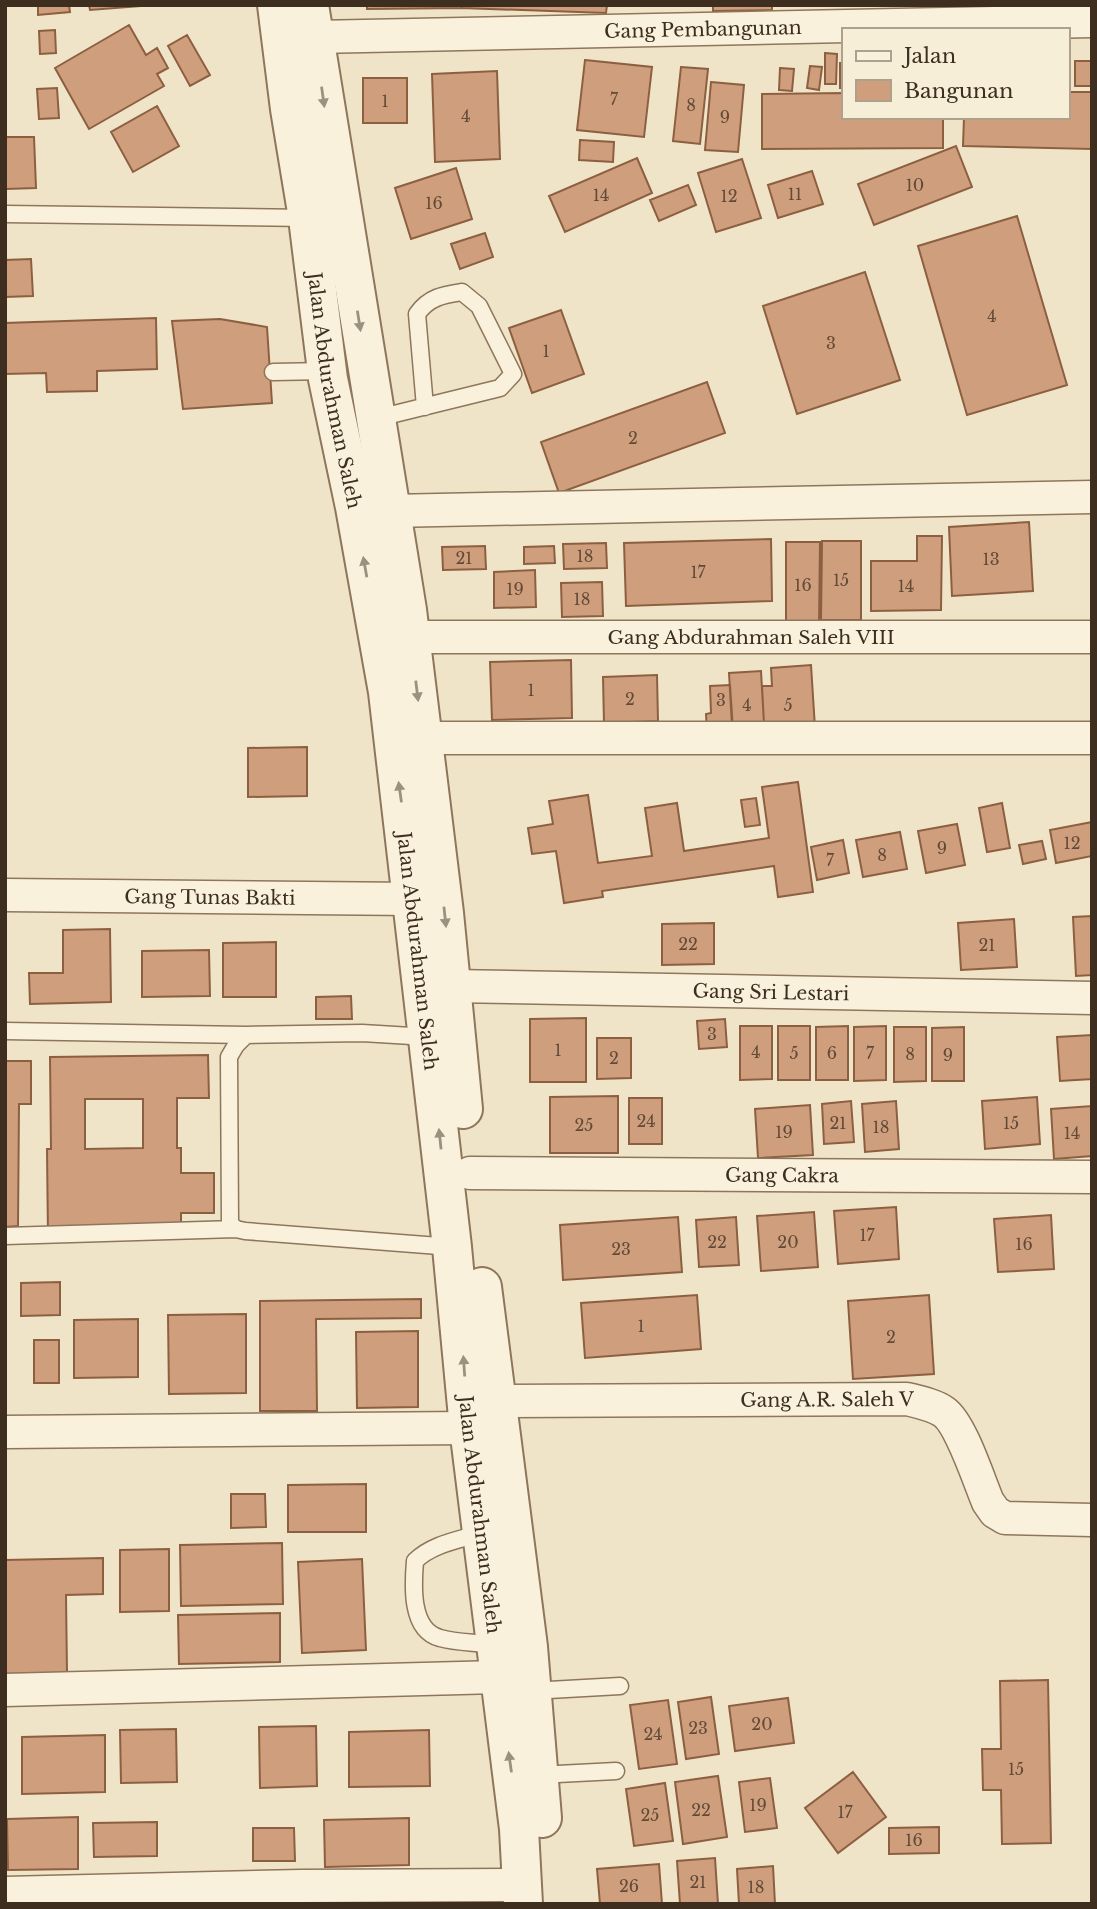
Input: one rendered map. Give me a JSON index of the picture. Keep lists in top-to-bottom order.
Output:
{
  "streets": {
    "street": [
      "Gang Pembangunan",
      "Jalan Abdurahman Saleh",
      "Gang Abdurahman Saleh VIII",
      "Gang Tunas Bakti",
      "Gang Sri Lestari",
      "Gang Cakra",
      "Gang A.R. Saleh V"
    ]
  },
  "crossings": [
    ["Gang Pembangunan", "Jalan Abdurahman Saleh"],
    ["Jalan Abdurahman Saleh", "Gang Abdurahman Saleh VIII"],
    ["Jalan Abdurahman Saleh", "Gang Tunas Bakti"],
    ["Jalan Abdurahman Saleh", "Gang Sri Lestari"],
    ["Jalan Abdurahman Saleh", "Gang Cakra"],
    ["Jalan Abdurahman Saleh", "Gang A.R. Saleh V"]
  ],
  "house_numbers": [
    "7",
    "1",
    "8",
    "4",
    "9",
    "10",
    "11",
    "14",
    "12",
    "16",
    "4",
    "3",
    "1",
    "2",
    "18",
    "21",
    "13",
    "17",
    "15",
    "16",
    "14",
    "19",
    "18",
    "1",
    "2",
    "3",
    "4",
    "5",
    "12",
    "9",
    "8",
    "7",
    "22",
    "21",
    "3",
    "1",
    "4",
    "5",
    "6",
    "7",
    "8",
    "9",
    "2",
    "24",
    "21",
    "15",
    "25",
    "18",
    "19",
    "14",
    "17",
    "22",
    "20",
    "16",
    "23",
    "1",
    "2",
    "20",
    "23",
    "24",
    "15",
    "19",
    "22",
    "17",
    "25",
    "16",
    "21",
    "26",
    "18"
  ],
  "legend": ["Jalan", "Bangunan"]
}
